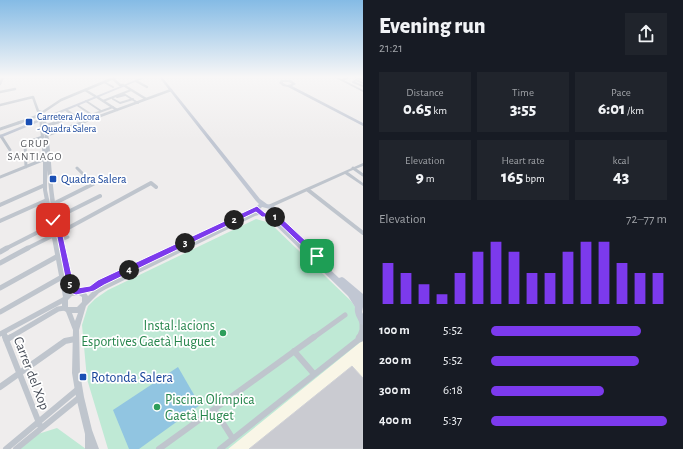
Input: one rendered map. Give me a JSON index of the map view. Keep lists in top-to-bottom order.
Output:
{
  "streets": {
    "street": ["Carrer del Xop"]
  },
  "districts": ["GRUP SANTIAGO"],
  "places": {
    "transit": ["Carretera Alcora - Quadra Salera", "Quadra Salera", "Rotonda Salera"],
    "other": ["Instal·lacions Esportives Gaetà Huguet", "Piscina Olímpica Gaetà Huget"]
  },
  "page": {
    "heading": ["Evening run", "21:21"],
    "stats": [
      ["Distance", "0.65 km"],
      ["Time", "3:55"],
      ["Pace", "6:01 /km"],
      ["Elevation", "9 m"],
      ["Heart rate", "165 bpm"],
      ["kcal", "43"]
    ],
    "chart": ["Elevation", "72–77 m"],
    "pins": [
      "1",
      "2",
      "3",
      "4",
      "5"
    ],
    "list": [
      {
        "name": "100 m",
        "note": "5:52"
      },
      {
        "name": "200 m",
        "note": "5:52"
      },
      {
        "name": "300 m",
        "note": "6:18"
      },
      {
        "name": "400 m",
        "note": "5:37"
      }
    ]
  }
}
